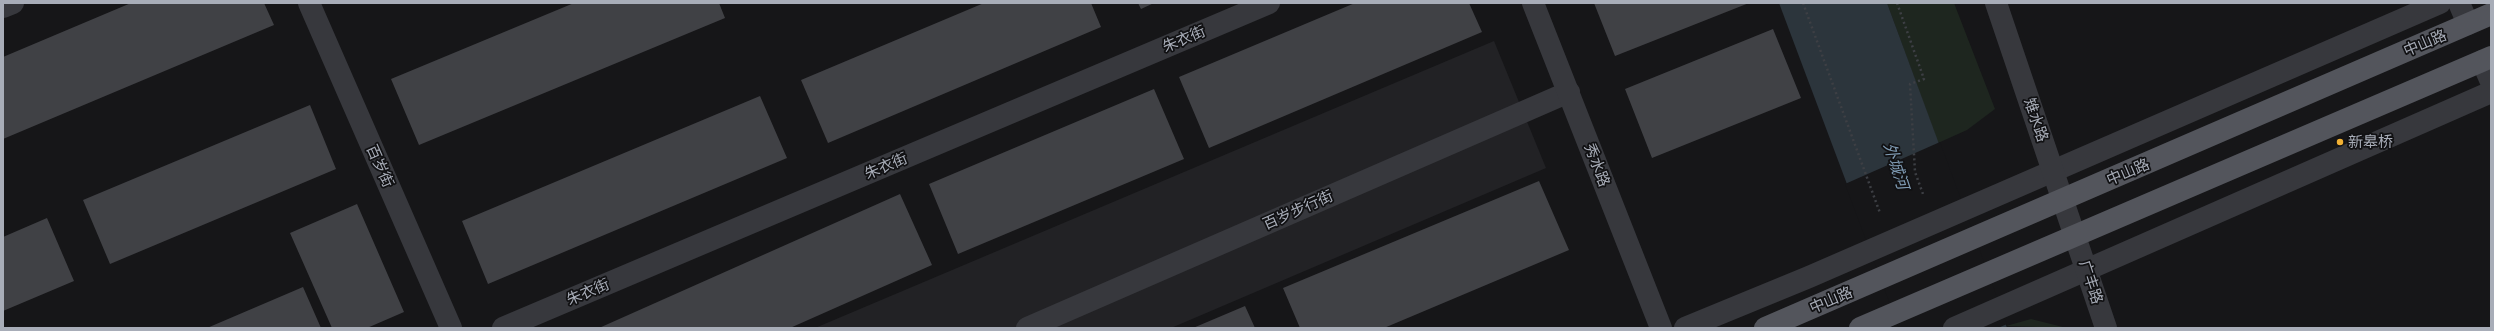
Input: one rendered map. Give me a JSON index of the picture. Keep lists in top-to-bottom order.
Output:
{
  "streets": {
    "main road": ["中山路"],
    "street": [
      "朱衣街",
      "雉水路",
      "秀水路",
      "百岁街",
      "百岁步行街",
      "广丰路"
    ]
  },
  "crossings": [
    ["中山路", "雉水路"],
    ["雉水路", "广丰路"],
    ["秀水路", "百岁步行街"]
  ],
  "water": ["外城河"],
  "places": ["新皋桥"]
}
